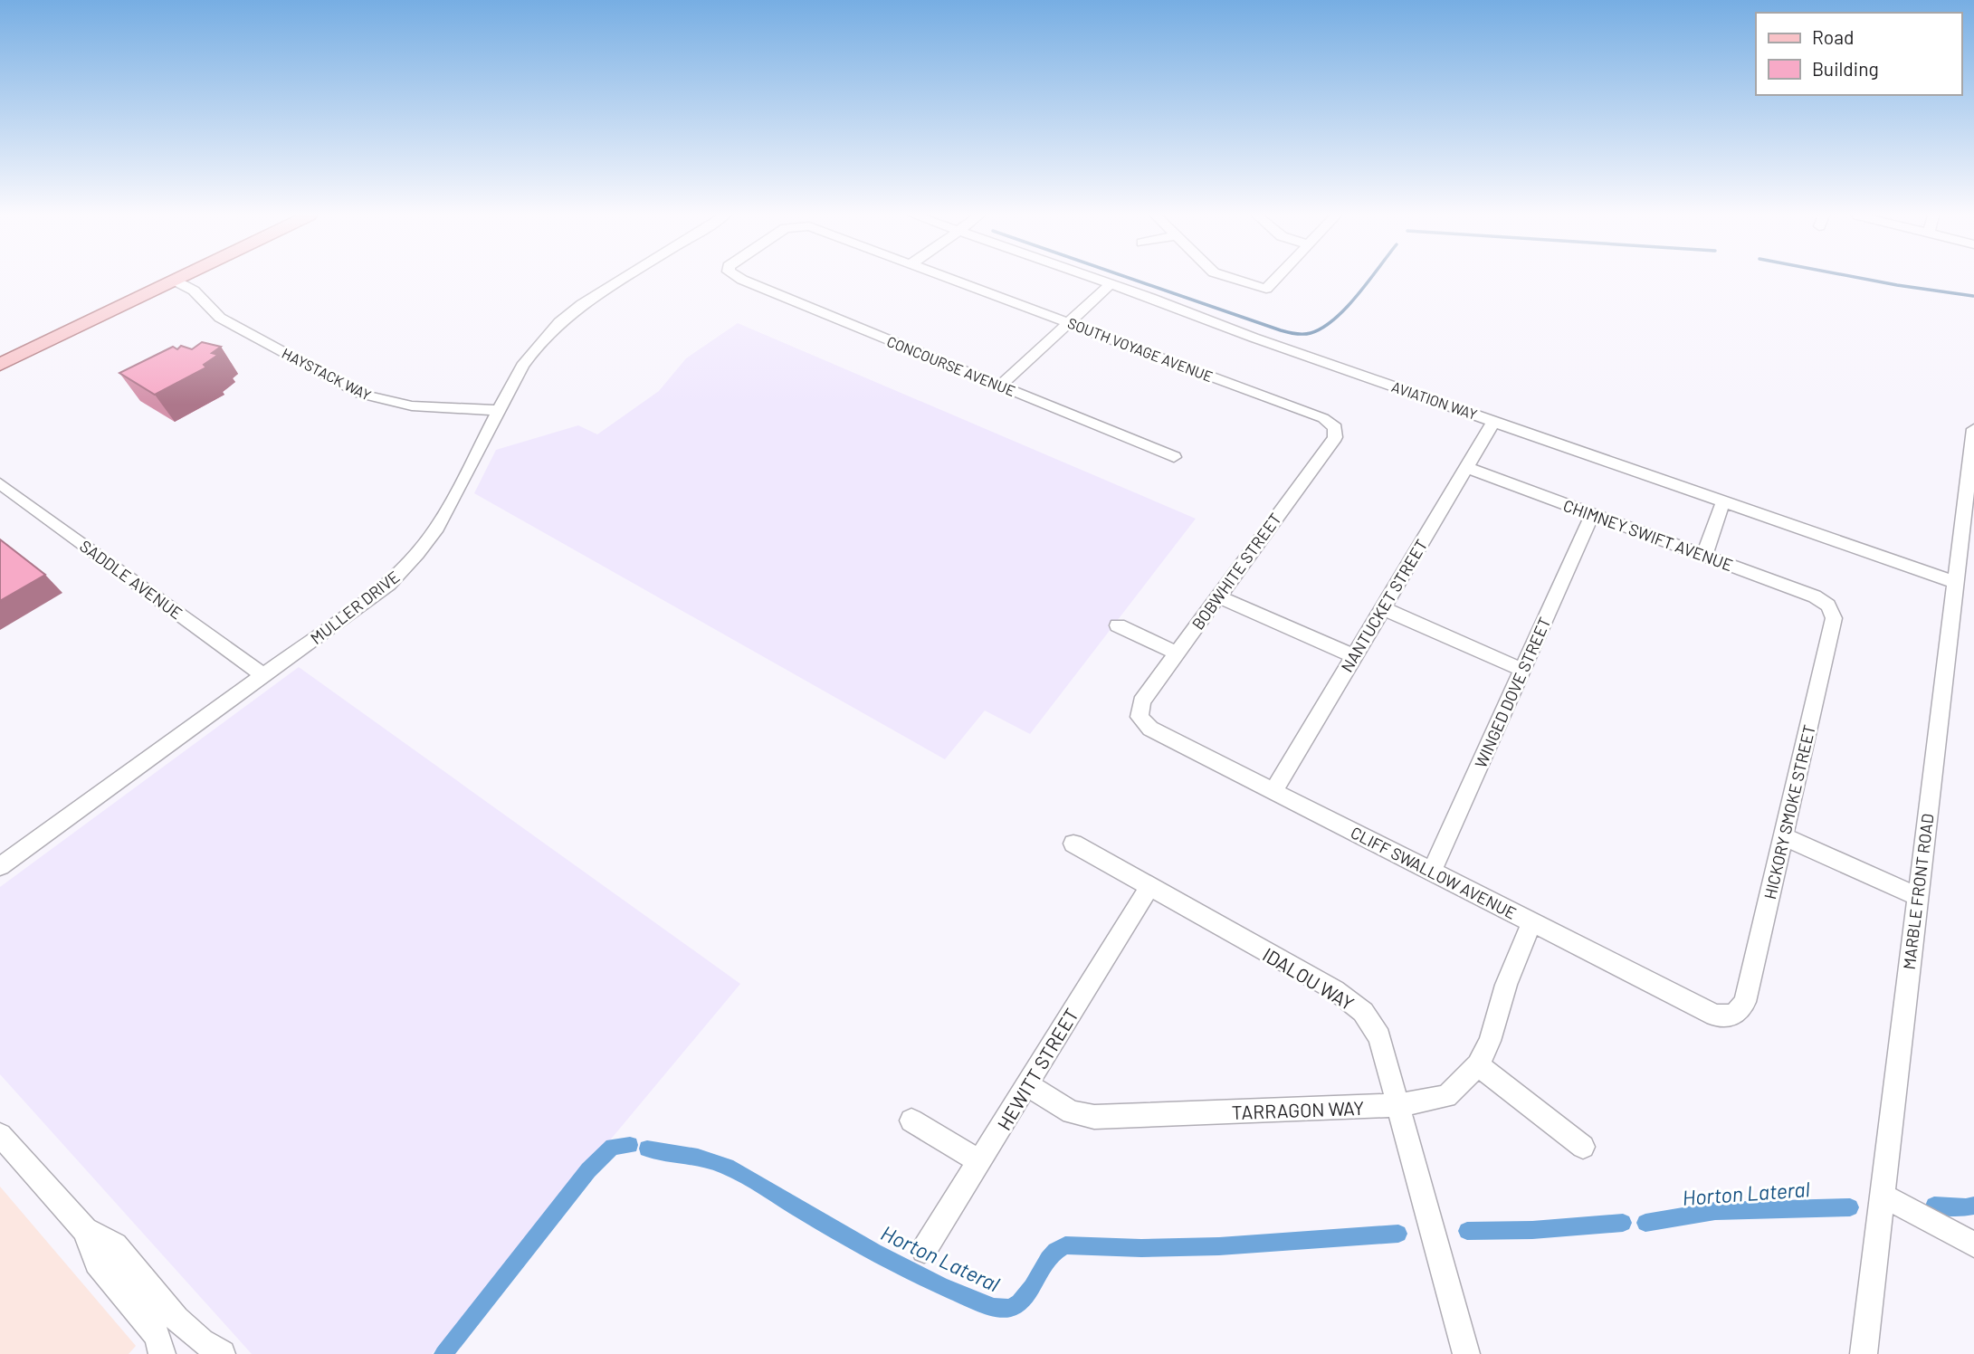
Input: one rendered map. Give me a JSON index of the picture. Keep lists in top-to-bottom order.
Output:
{
  "streets": {
    "street": [
      "SOUTH VOYAGE AVENUE",
      "CONCOURSE AVENUE",
      "HAYSTACK WAY",
      "AVIATION WAY",
      "CHIMNEY SWIFT AVENUE",
      "BOBWHITE STREET",
      "SADDLE AVENUE",
      "NANTUCKET STREET",
      "MULLER DRIVE",
      "WINGED DOVE STREET",
      "HICKORY SMOKE STREET",
      "CLIFF SWALLOW AVENUE",
      "MARBLE FRONT ROAD",
      "IDALOU WAY",
      "HEWITT STREET",
      "TARRAGON WAY"
    ]
  },
  "crossings": [
    ["SOUTH VOYAGE AVENUE", "BOBWHITE STREET"],
    ["HAYSTACK WAY", "MULLER DRIVE"],
    ["AVIATION WAY", "NANTUCKET STREET"],
    ["AVIATION WAY", "MARBLE FRONT ROAD"],
    ["CHIMNEY SWIFT AVENUE", "NANTUCKET STREET"],
    ["CHIMNEY SWIFT AVENUE", "WINGED DOVE STREET"],
    ["CHIMNEY SWIFT AVENUE", "HICKORY SMOKE STREET"],
    ["BOBWHITE STREET", "CLIFF SWALLOW AVENUE"],
    ["SADDLE AVENUE", "MULLER DRIVE"],
    ["NANTUCKET STREET", "CLIFF SWALLOW AVENUE"],
    ["WINGED DOVE STREET", "CLIFF SWALLOW AVENUE"],
    ["HICKORY SMOKE STREET", "CLIFF SWALLOW AVENUE"],
    ["CLIFF SWALLOW AVENUE", "TARRAGON WAY"],
    ["IDALOU WAY", "HEWITT STREET"],
    ["IDALOU WAY", "TARRAGON WAY"],
    ["HEWITT STREET", "TARRAGON WAY"]
  ],
  "water": ["Horton Lateral"],
  "legend": ["Road", "Building"]
}
